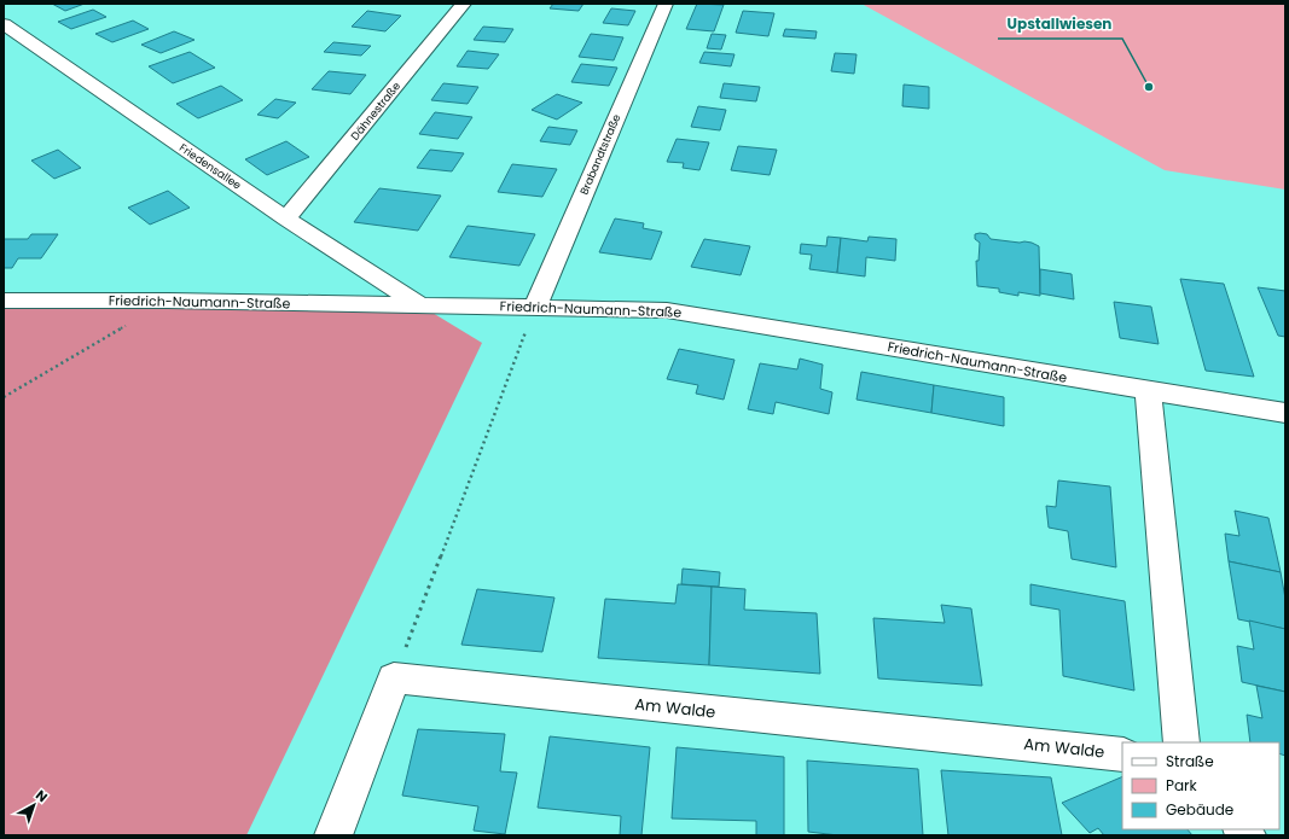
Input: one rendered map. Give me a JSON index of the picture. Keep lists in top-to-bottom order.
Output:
{
  "streets": {
    "street": [
      "Dähnestraße",
      "Brabandtstraße",
      "Friedensallee",
      "Friedrich-Naumann-Straße",
      "Am Walde"
    ]
  },
  "crossings": [
    ["Dähnestraße", "Friedensallee"],
    ["Brabandtstraße", "Friedrich-Naumann-Straße"],
    ["Friedensallee", "Friedrich-Naumann-Straße"]
  ],
  "places": ["Upstallwiesen"],
  "legend": ["Straße", "Park", "Gebäude"],
  "north": "top right"
}
